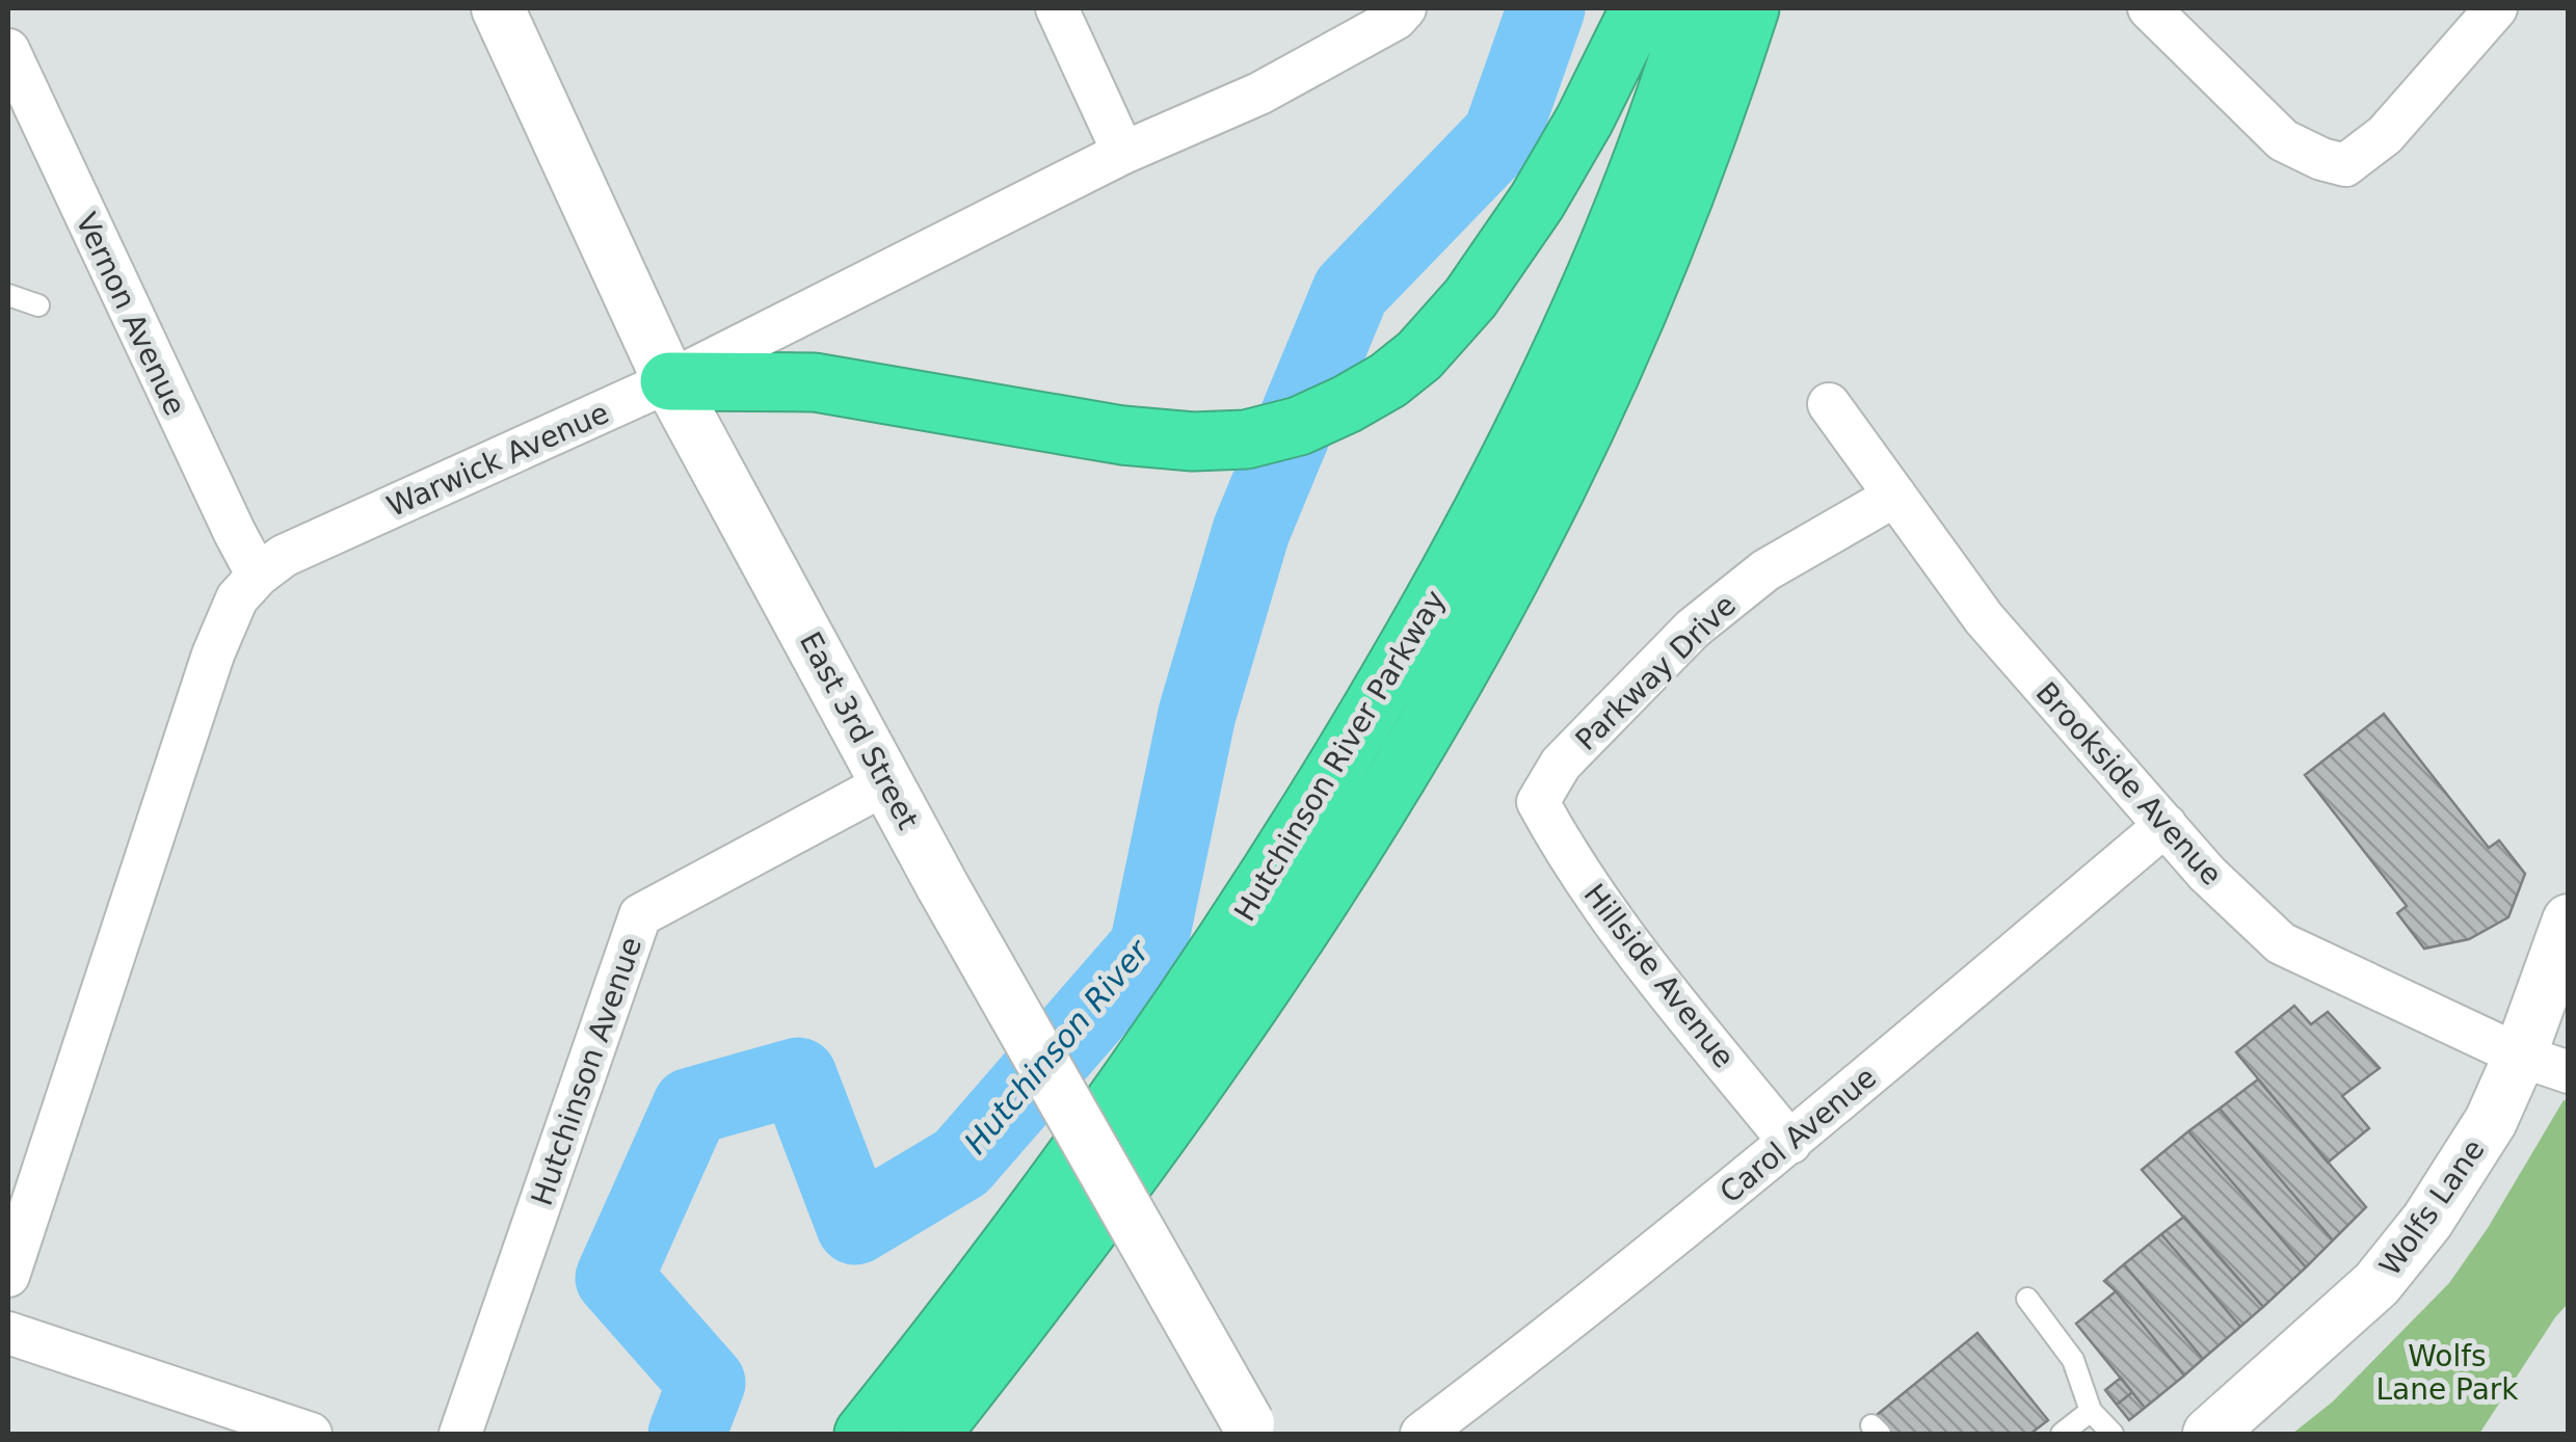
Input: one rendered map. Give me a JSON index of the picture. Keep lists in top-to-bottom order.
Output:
{
  "streets": {
    "highway": ["Hutchinson River Parkway"],
    "street": [
      "Vernon Avenue",
      "Warwick Avenue",
      "Parkway Drive",
      "East 3rd Street",
      "Brookside Avenue",
      "Hillside Avenue",
      "Hutchinson Avenue",
      "Carol Avenue",
      "Wolfs Lane"
    ]
  },
  "crossings": [
    ["Vernon Avenue", "Warwick Avenue"],
    ["Warwick Avenue", "East 3rd Street"],
    ["Parkway Drive", "Brookside Avenue"],
    ["Parkway Drive", "Hillside Avenue"],
    ["East 3rd Street", "Hutchinson Avenue"],
    ["Brookside Avenue", "Carol Avenue"],
    ["Brookside Avenue", "Wolfs Lane"],
    ["Hillside Avenue", "Carol Avenue"]
  ],
  "water": ["Hutchinson River"],
  "parks": ["Wolfs Lane Park"]
}
